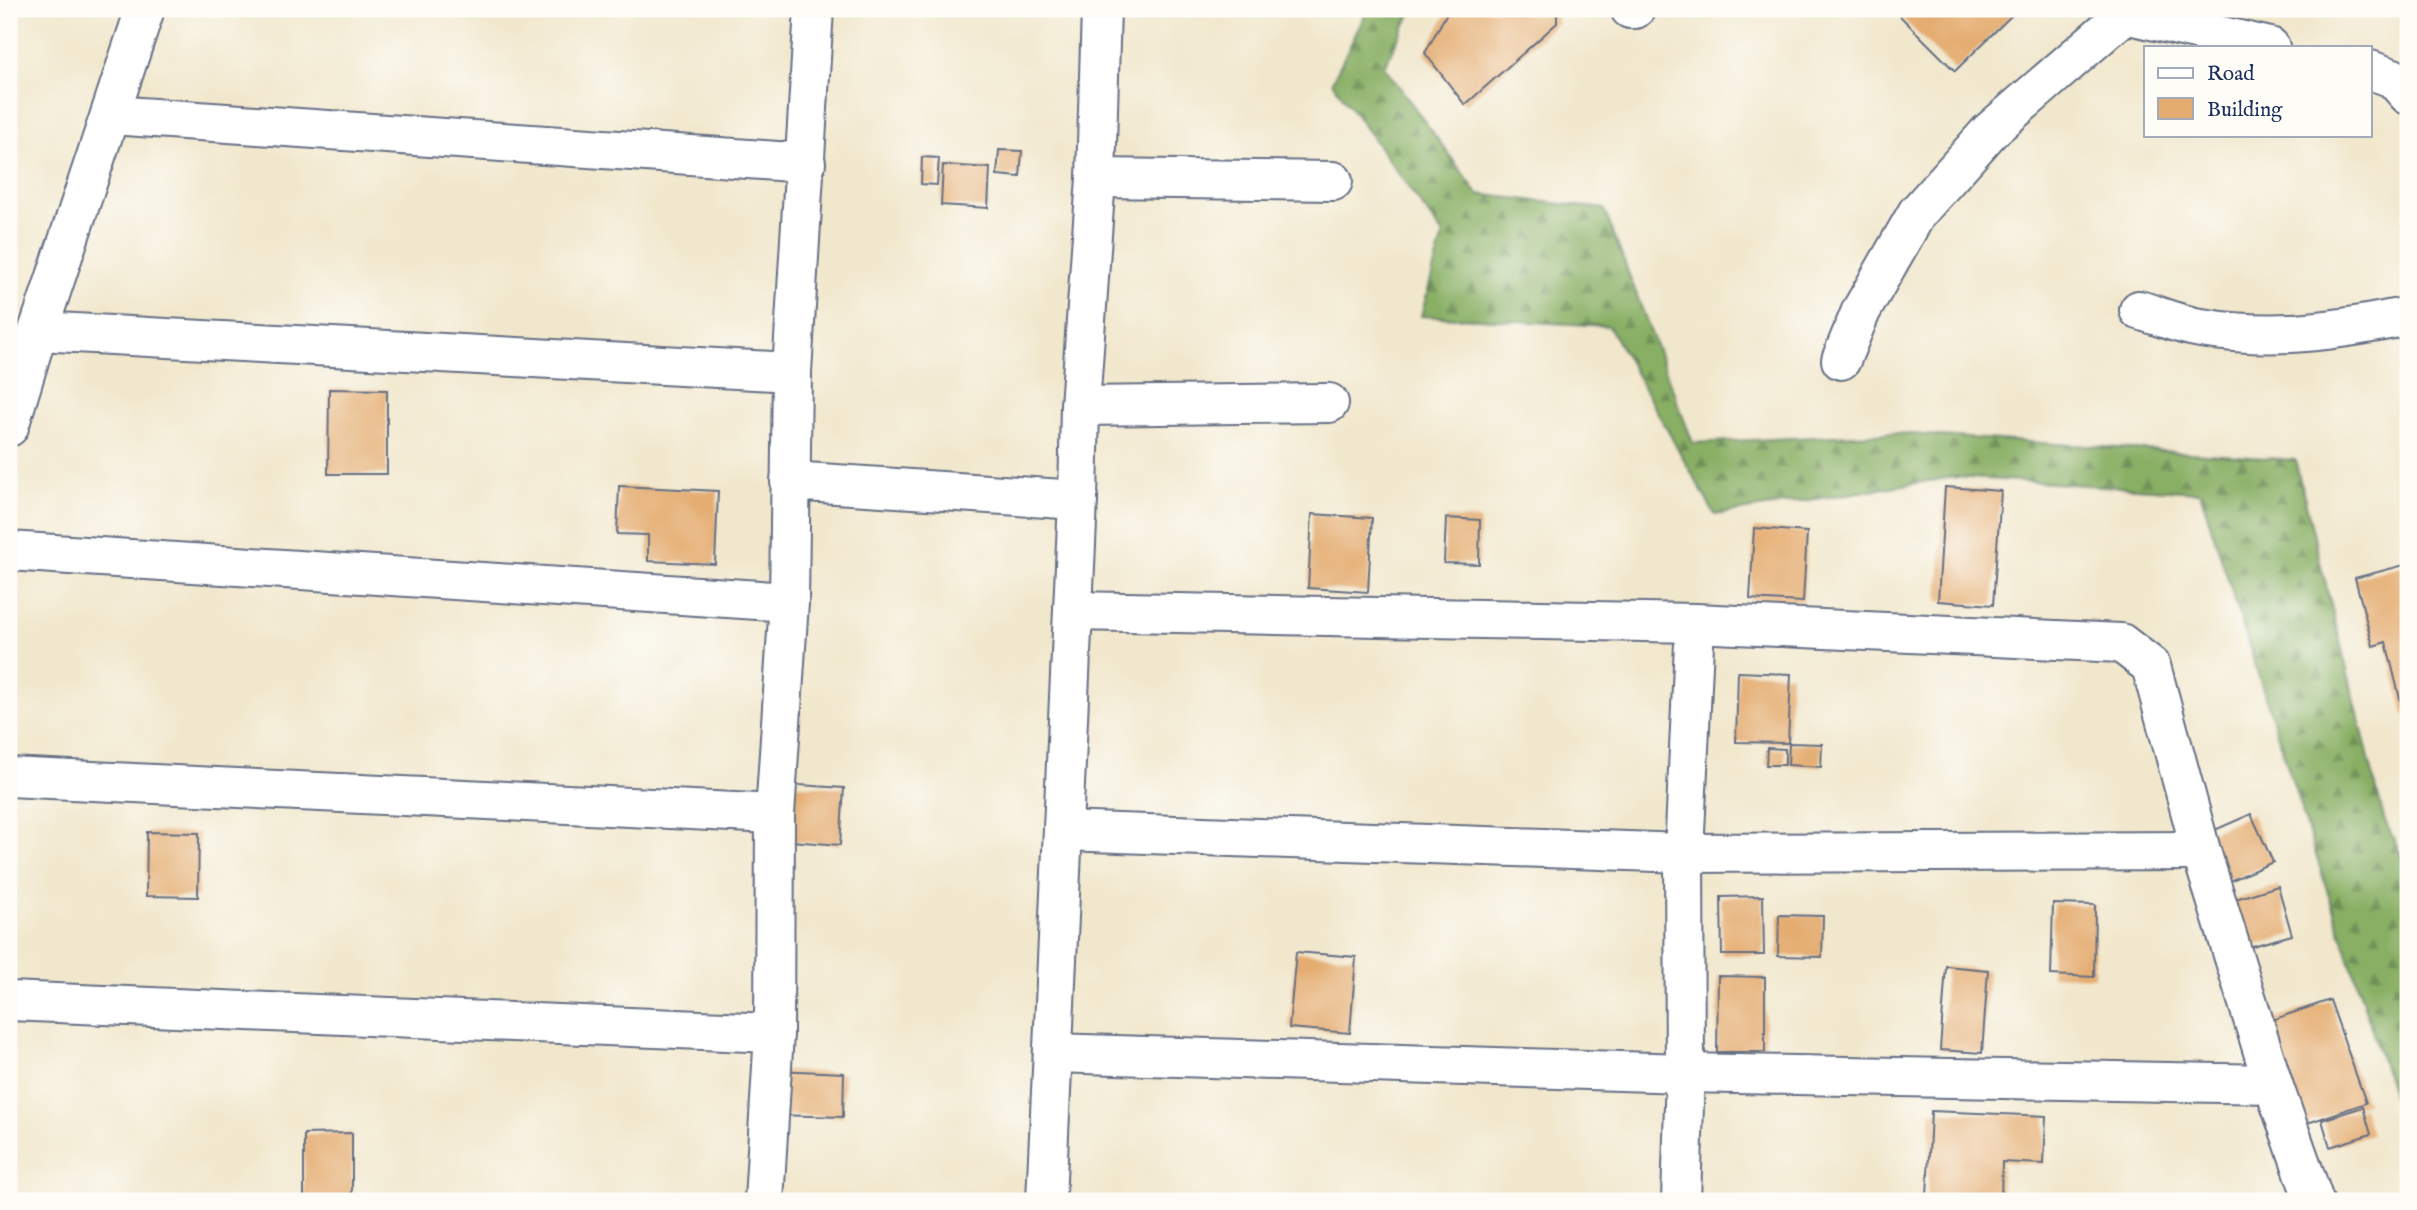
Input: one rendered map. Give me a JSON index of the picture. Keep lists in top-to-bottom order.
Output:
{
  "legend": ["Road", "Building"]
}
